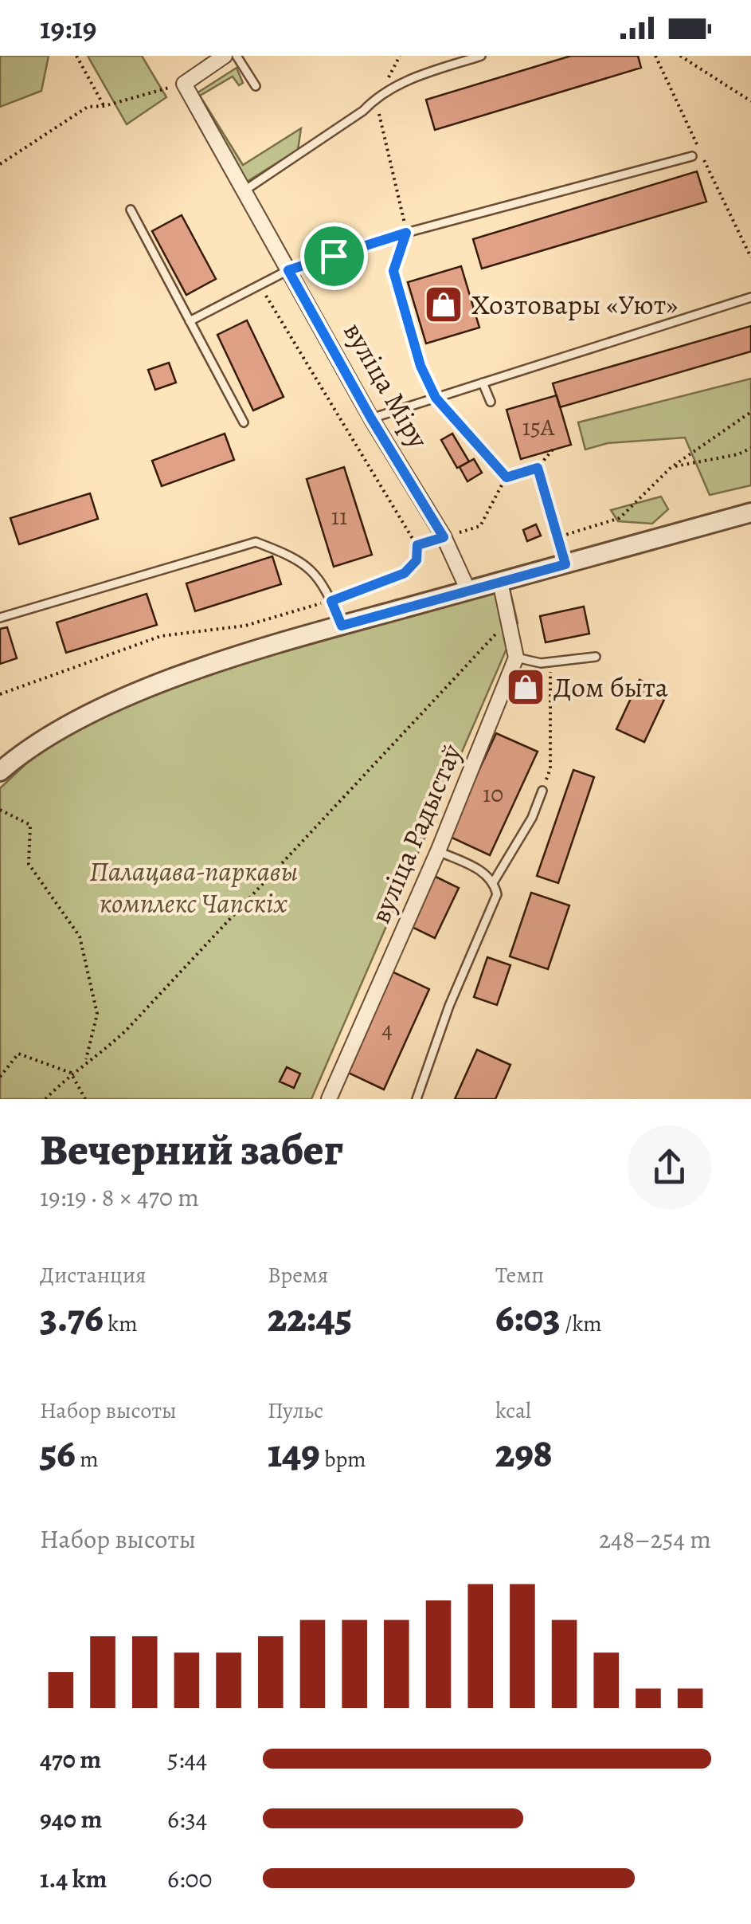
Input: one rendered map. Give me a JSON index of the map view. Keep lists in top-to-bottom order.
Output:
{
  "streets": {
    "street": ["вуліца Міру", "вуліца Радыстаў"]
  },
  "parks": ["Палацава-паркавы комплекс Чапскіх"],
  "places": {
    "shop": ["Хозтовары «Уют»", "Дом быта"]
  },
  "house_numbers": [
    "15А",
    "11",
    "10",
    "4"
  ],
  "page": {
    "status": "19:19",
    "heading": ["Вечерний забег", "19:19 · 8 × 470 m"],
    "stats": [
      ["Дистанция", "3.76 km"],
      ["Время", "22:45"],
      ["Темп", "6:03 /km"],
      ["Набор высоты", "56 m"],
      ["Пульс", "149 bpm"],
      ["kcal", "298"]
    ],
    "chart": ["Набор высоты", "248–254 m"],
    "list": [
      {
        "name": "470 m",
        "note": "5:44"
      },
      {
        "name": "940 m",
        "note": "6:34"
      },
      {
        "name": "1.4 km",
        "note": "6:00"
      }
    ]
  }
}
